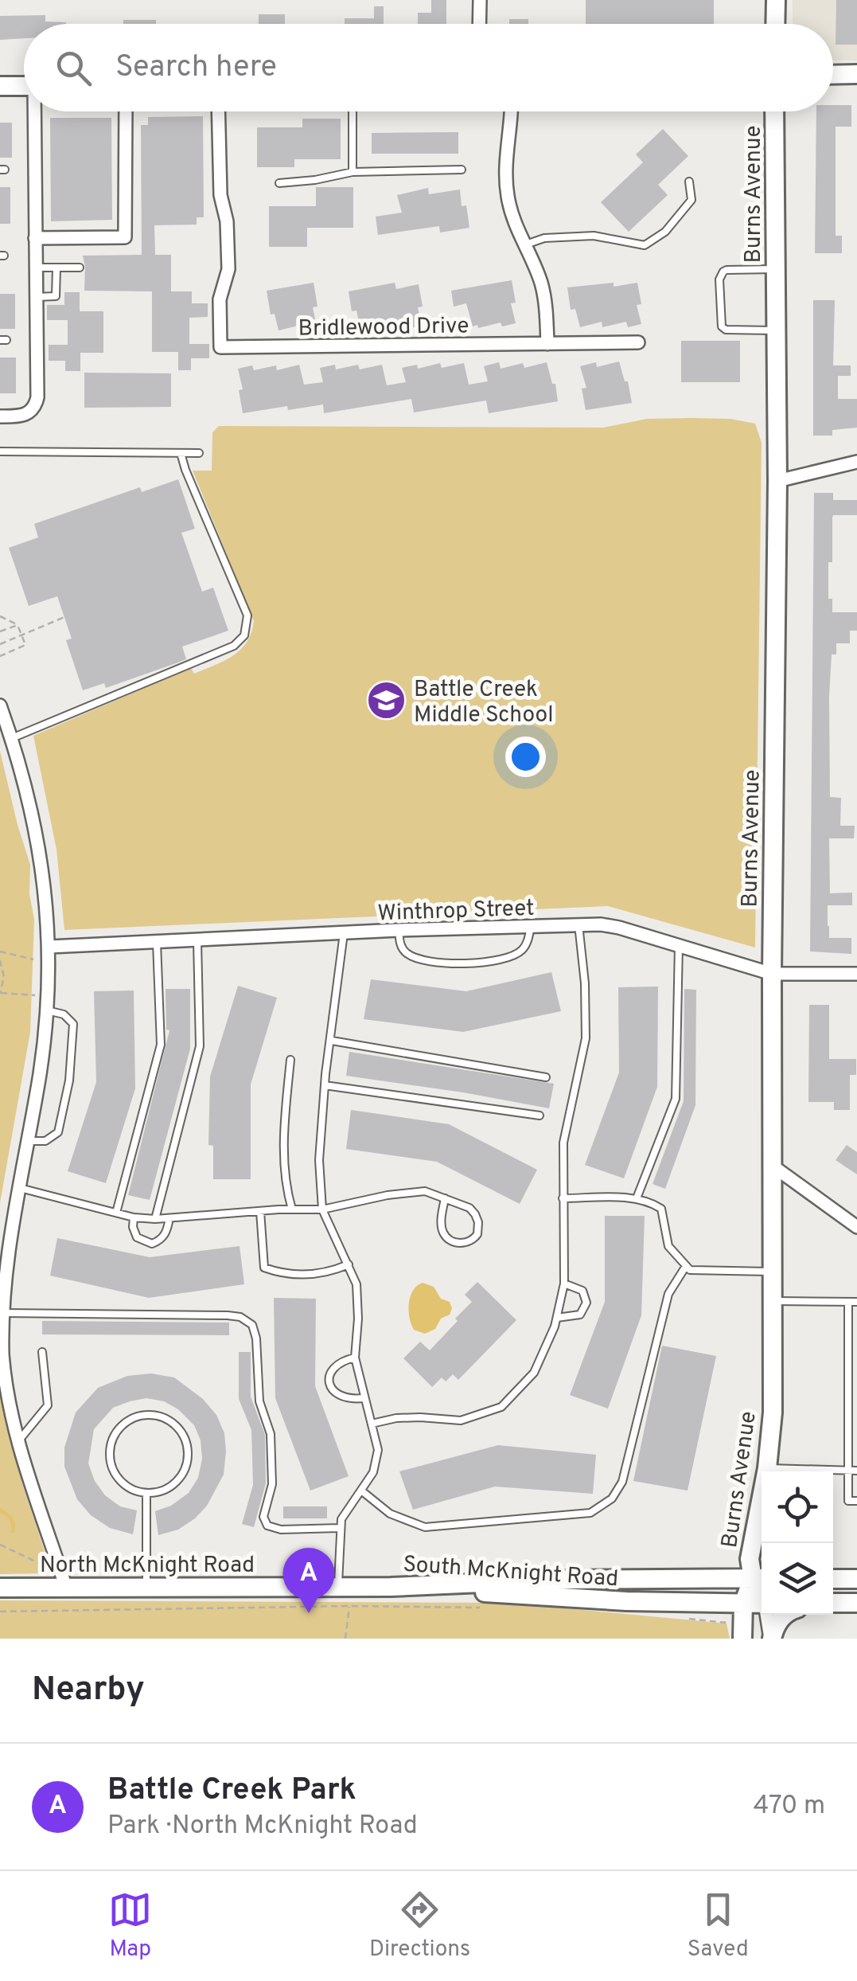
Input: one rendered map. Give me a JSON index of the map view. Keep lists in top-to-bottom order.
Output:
{
  "streets": {
    "street": [
      "Burns Avenue",
      "Bridlewood Drive",
      "Winthrop Street",
      "North McKnight Road",
      "South McKnight Road"
    ]
  },
  "crossings": [
    ["Burns Avenue", "Winthrop Street"],
    ["Burns Avenue", "South McKnight Road"],
    ["North McKnight Road", "South McKnight Road"]
  ],
  "places": {
    "school or university": ["Battle Creek Middle School"]
  },
  "page": {
    "search": "Search here",
    "pins": "A",
    "heading": "Nearby",
    "list": [
      {
        "mark": "A",
        "name": "Battle Creek Park",
        "note": "Park · North McKnight Road",
        "value": "470 m"
      }
    ],
    "nav": ["Map", "Directions", "Saved"]
  }
}
